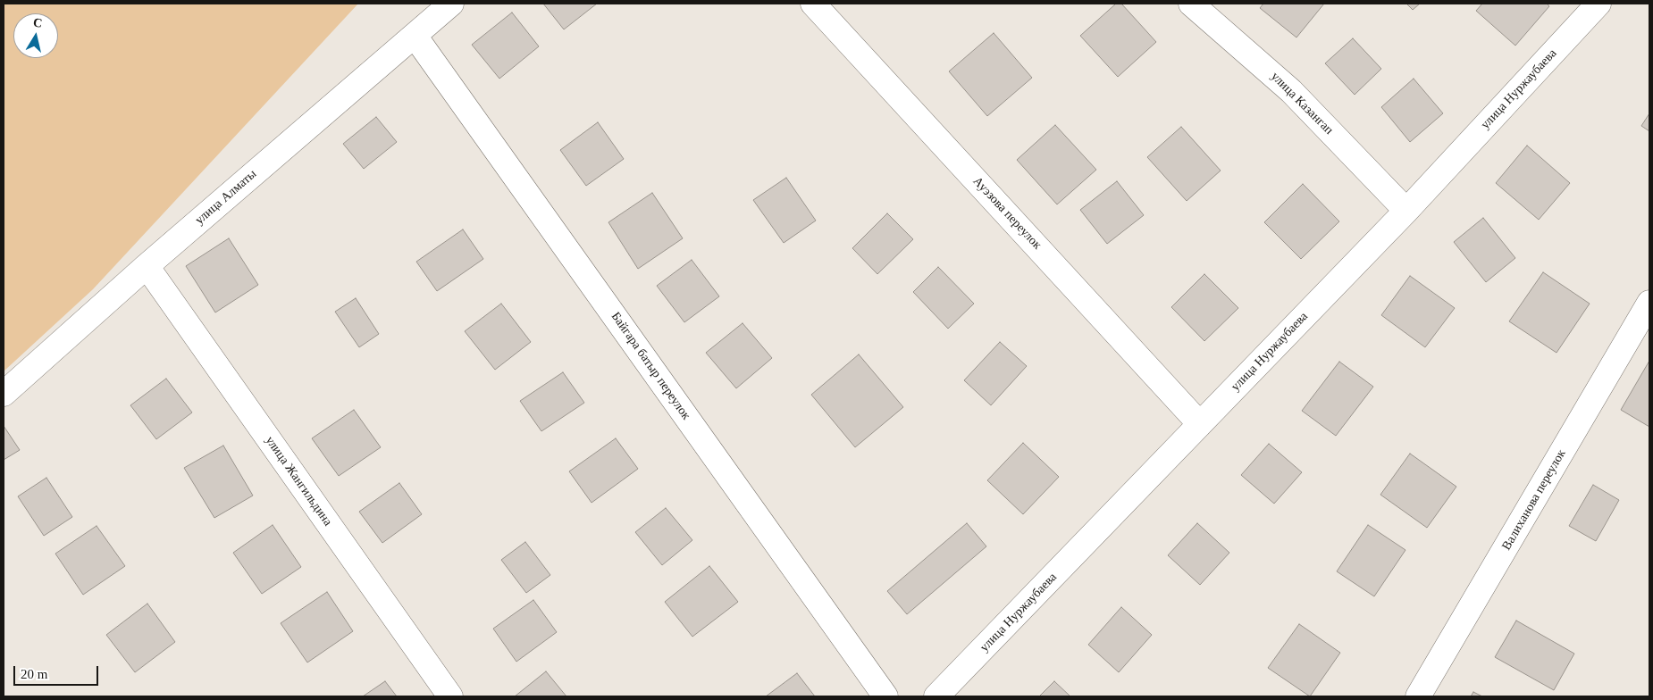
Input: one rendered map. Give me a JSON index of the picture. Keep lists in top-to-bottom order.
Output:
{
  "streets": {
    "street": [
      "улица Нуржаубаева",
      "улица Казангап",
      "улица Алматы",
      "Ауэзова переулок",
      "Байгара батыр переулок",
      "улица Жангильдина",
      "Валиханова переулок"
    ]
  },
  "crossings": [
    ["улица Нуржаубаева", "улица Казангап"],
    ["улица Нуржаубаева", "Ауэзова переулок"],
    ["улица Алматы", "Байгара батыр переулок"],
    ["улица Алматы", "улица Жангильдина"]
  ],
  "scale_bar": "20 m",
  "north": "top"
}
